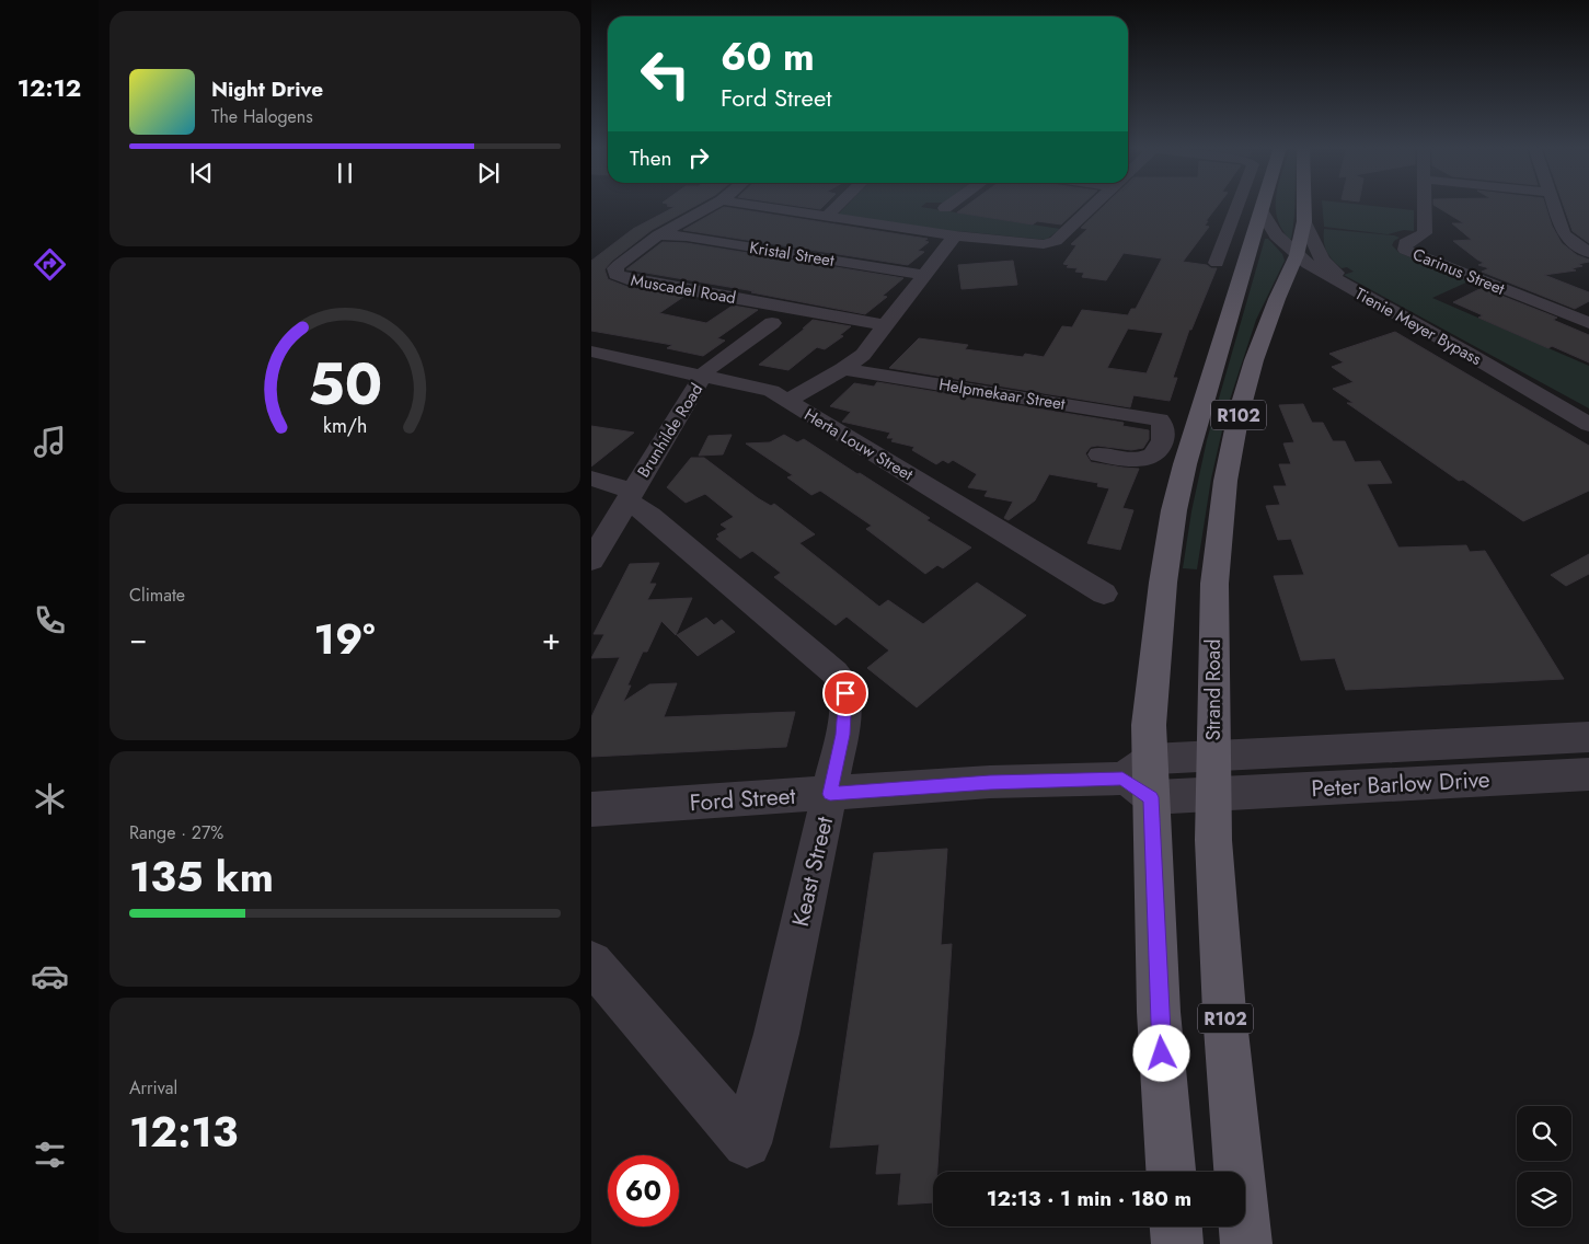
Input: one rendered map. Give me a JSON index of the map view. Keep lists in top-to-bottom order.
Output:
{
  "streets": {
    "main road": ["R102", "Strand Road"],
    "street": [
      "Kristal Street",
      "Carinus Street",
      "Muscadel Road",
      "Tienie Meyer Bypass",
      "Helpmekaar Street",
      "Brunhilde Road",
      "Herta Louw Street",
      "Peter Barlow Drive",
      "Ford Street",
      "Keast Street"
    ]
  },
  "crossings": [
    ["Kristal Street", "Muscadel Road"],
    ["Tienie Meyer Bypass", "R102"],
    ["Tienie Meyer Bypass", "Strand Road"],
    ["R102", "Ford Street"],
    ["Brunhilde Road", "Herta Louw Street"],
    ["Brunhilde Road", "Keast Street"],
    ["Strand Road", "Peter Barlow Drive"],
    ["Strand Road", "Ford Street"],
    ["Peter Barlow Drive", "Ford Street"],
    ["Ford Street", "Keast Street"]
  ],
  "page": {
    "tabs": "12:12",
    "turn": ["60 m", "Ford Street"],
    "song": ["Night Drive", "The Halogens"],
    "then": "Then",
    "tile": [
      "Climate",
      ["Range · 27%", "135 km"],
      ["Arrival", "12:13"]
    ],
    "heat": ["−", "19°", "+"],
    "limit": "60",
    "trip": "12:13 · 1 min · 180 m",
    "gauge": ["50", "km/h"]
  }
}
